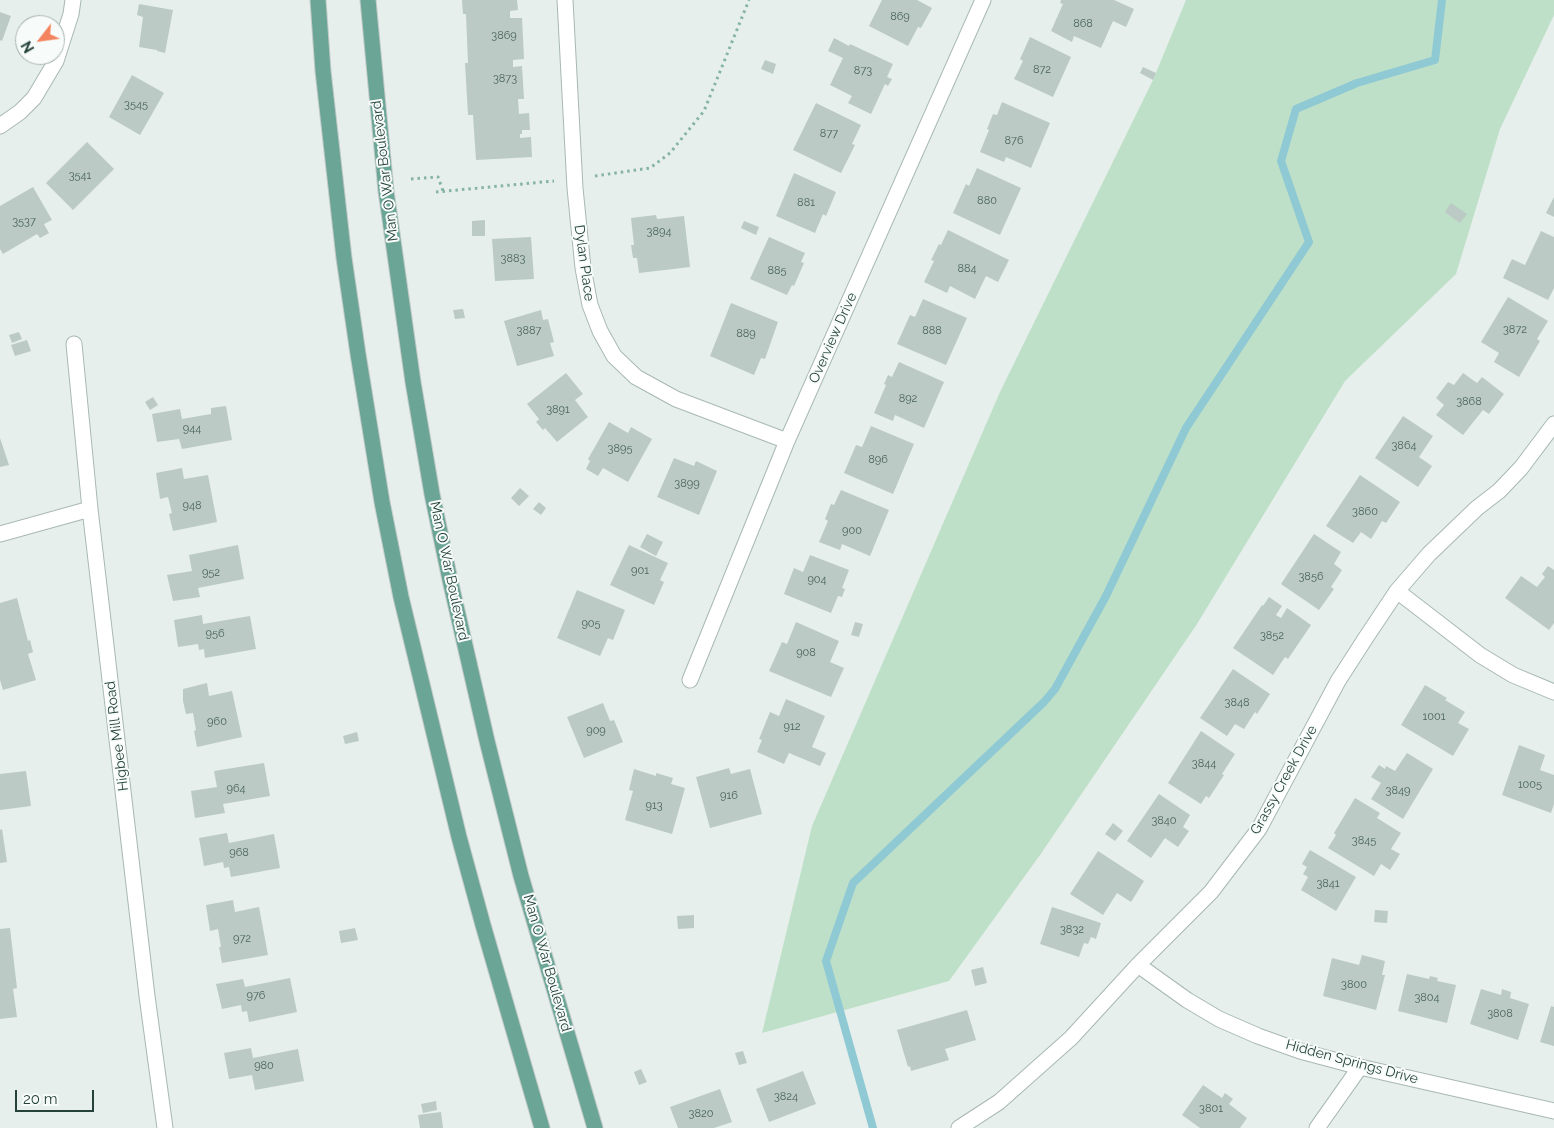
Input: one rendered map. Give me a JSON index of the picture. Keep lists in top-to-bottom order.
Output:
{
  "streets": {
    "main road": ["Man O War Boulevard"],
    "street": [
      "Dylan Place",
      "Overview Drive",
      "Higbee Mill Road",
      "Grassy Creek Drive",
      "Hidden Springs Drive"
    ]
  },
  "crossings": [
    ["Dylan Place", "Overview Drive"],
    ["Grassy Creek Drive", "Hidden Springs Drive"]
  ],
  "house_numbers": [
    "869",
    "868",
    "3869",
    "872",
    "873",
    "3873",
    "3545",
    "877",
    "876",
    "3541",
    "880",
    "881",
    "3537",
    "3894",
    "3883",
    "884",
    "885",
    "3872",
    "3887",
    "888",
    "889",
    "892",
    "3868",
    "3891",
    "944",
    "3864",
    "3895",
    "896",
    "3899",
    "948",
    "3860",
    "900",
    "901",
    "952",
    "3856",
    "904",
    "905",
    "956",
    "3852",
    "908",
    "3848",
    "1001",
    "960",
    "912",
    "909",
    "3844",
    "1005",
    "964",
    "3849",
    "916",
    "913",
    "3840",
    "3845",
    "968",
    "3841",
    "3832",
    "972",
    "3800",
    "976",
    "3804",
    "3808",
    "980",
    "3824",
    "3801",
    "3820"
  ],
  "scale_bar": "20 m",
  "north": "bottom left"
}
